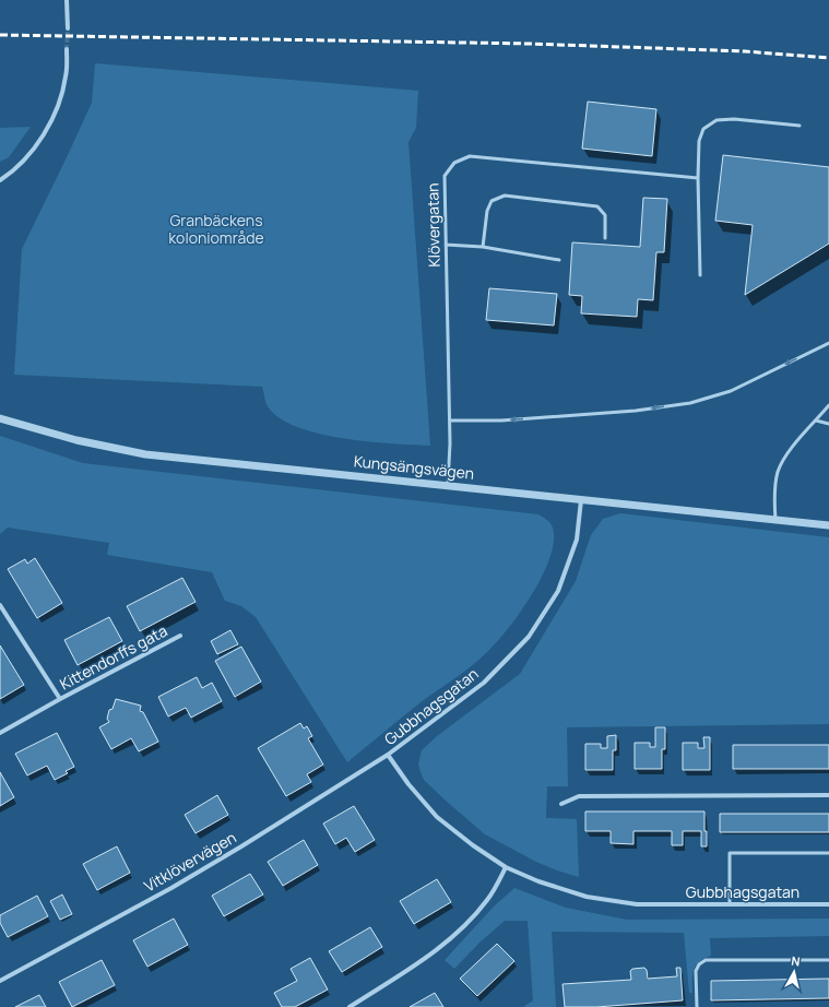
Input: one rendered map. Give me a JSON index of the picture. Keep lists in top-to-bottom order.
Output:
{
  "streets": {
    "street": [
      "Kungsängsvägen",
      "Kittendorffs gata",
      "Gubbhagsgatan",
      "Vitklövervägen"
    ],
    "lane": ["Klövergatan"]
  },
  "crossings": [
    ["Klövergatan", "Kungsängsvägen"],
    ["Kungsängsvägen", "Gubbhagsgatan"],
    ["Gubbhagsgatan", "Vitklövervägen"]
  ],
  "parks": ["Granbäckens koloniområde"],
  "north": "top"
}
